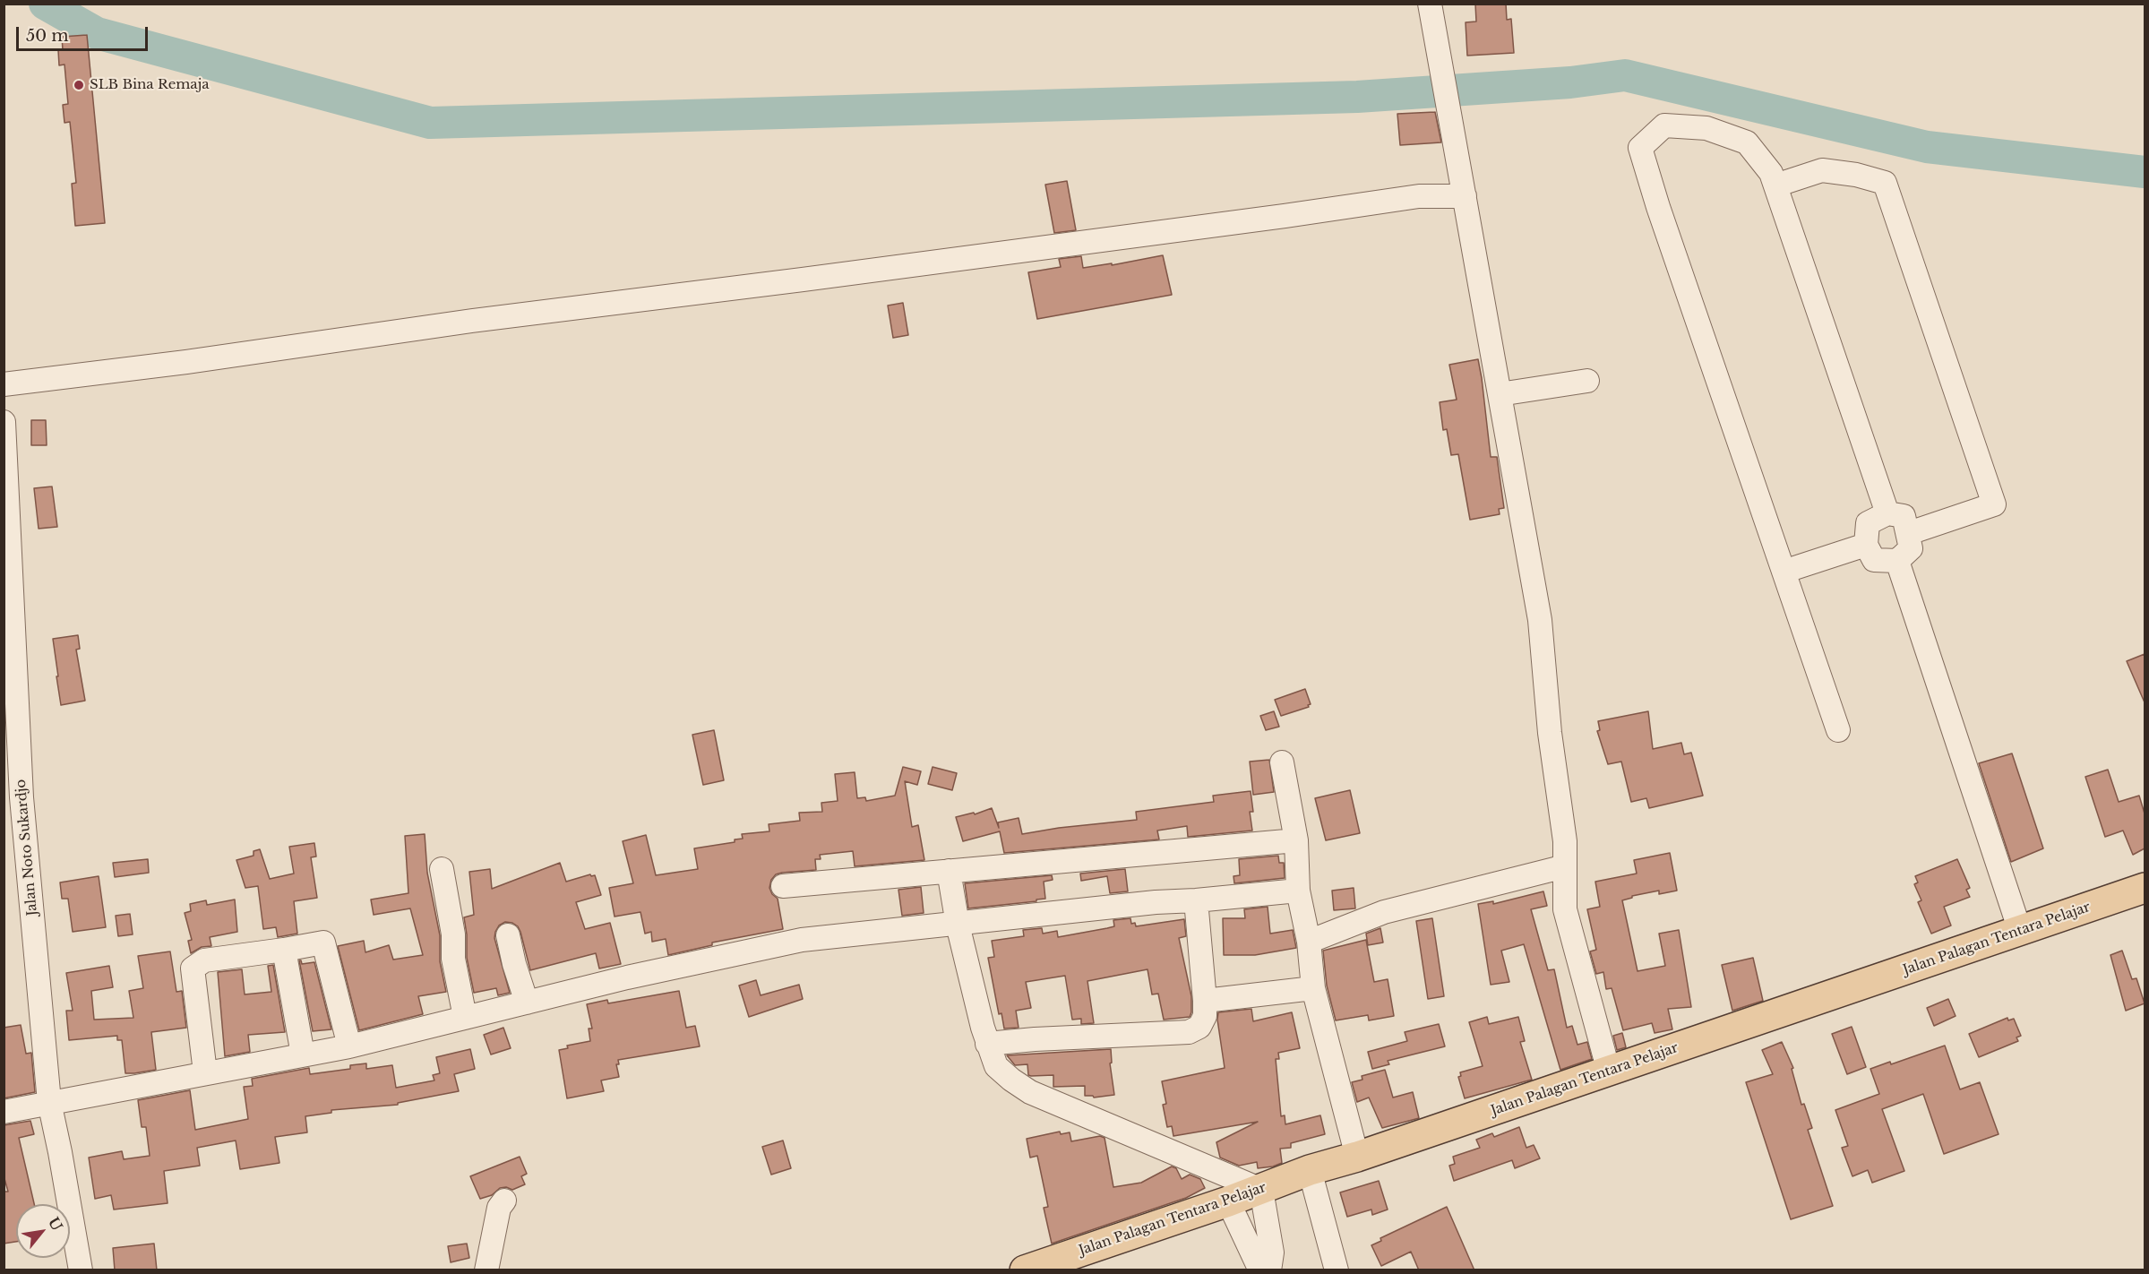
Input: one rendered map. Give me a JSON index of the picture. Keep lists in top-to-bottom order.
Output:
{
  "streets": {
    "main road": ["Jalan Palagan Tentara Pelajar"],
    "street": ["Jalan Noto Sukardjo"]
  },
  "places": ["SLB Bina Remaja"],
  "scale_bar": "50 m",
  "north": "top right"
}
